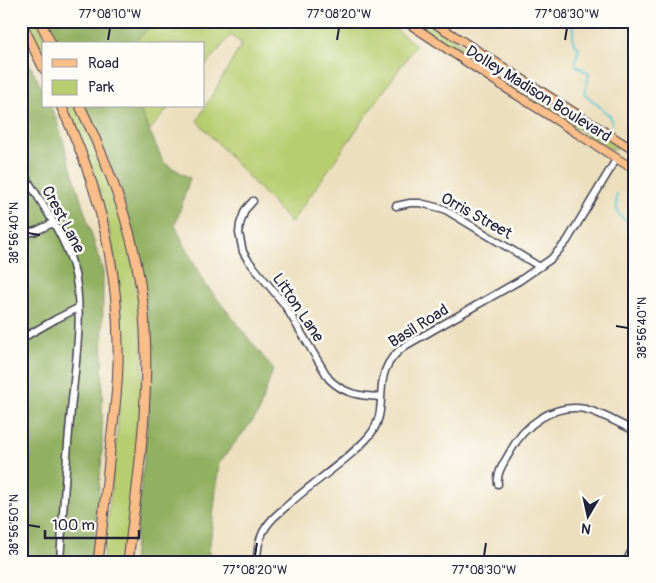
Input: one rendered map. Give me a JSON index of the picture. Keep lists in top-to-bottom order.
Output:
{
  "streets": {
    "main road": ["Dolley Madison Boulevard"],
    "street": [
      "Orris Street",
      "Crest Lane",
      "Litton Lane",
      "Basil Road"
    ]
  },
  "crossings": [
    ["Dolley Madison Boulevard", "Basil Road"],
    ["Orris Street", "Basil Road"],
    ["Litton Lane", "Basil Road"]
  ],
  "legend": ["Road", "Park"],
  "scale_bar": "100 m",
  "north": "bottom",
  "coordinates": [
    "77°08'10\"W",
    "77°08'20\"W",
    "77°08'30\"W",
    "38°56'40\"N",
    "38°56'50\"N"
  ]
}
